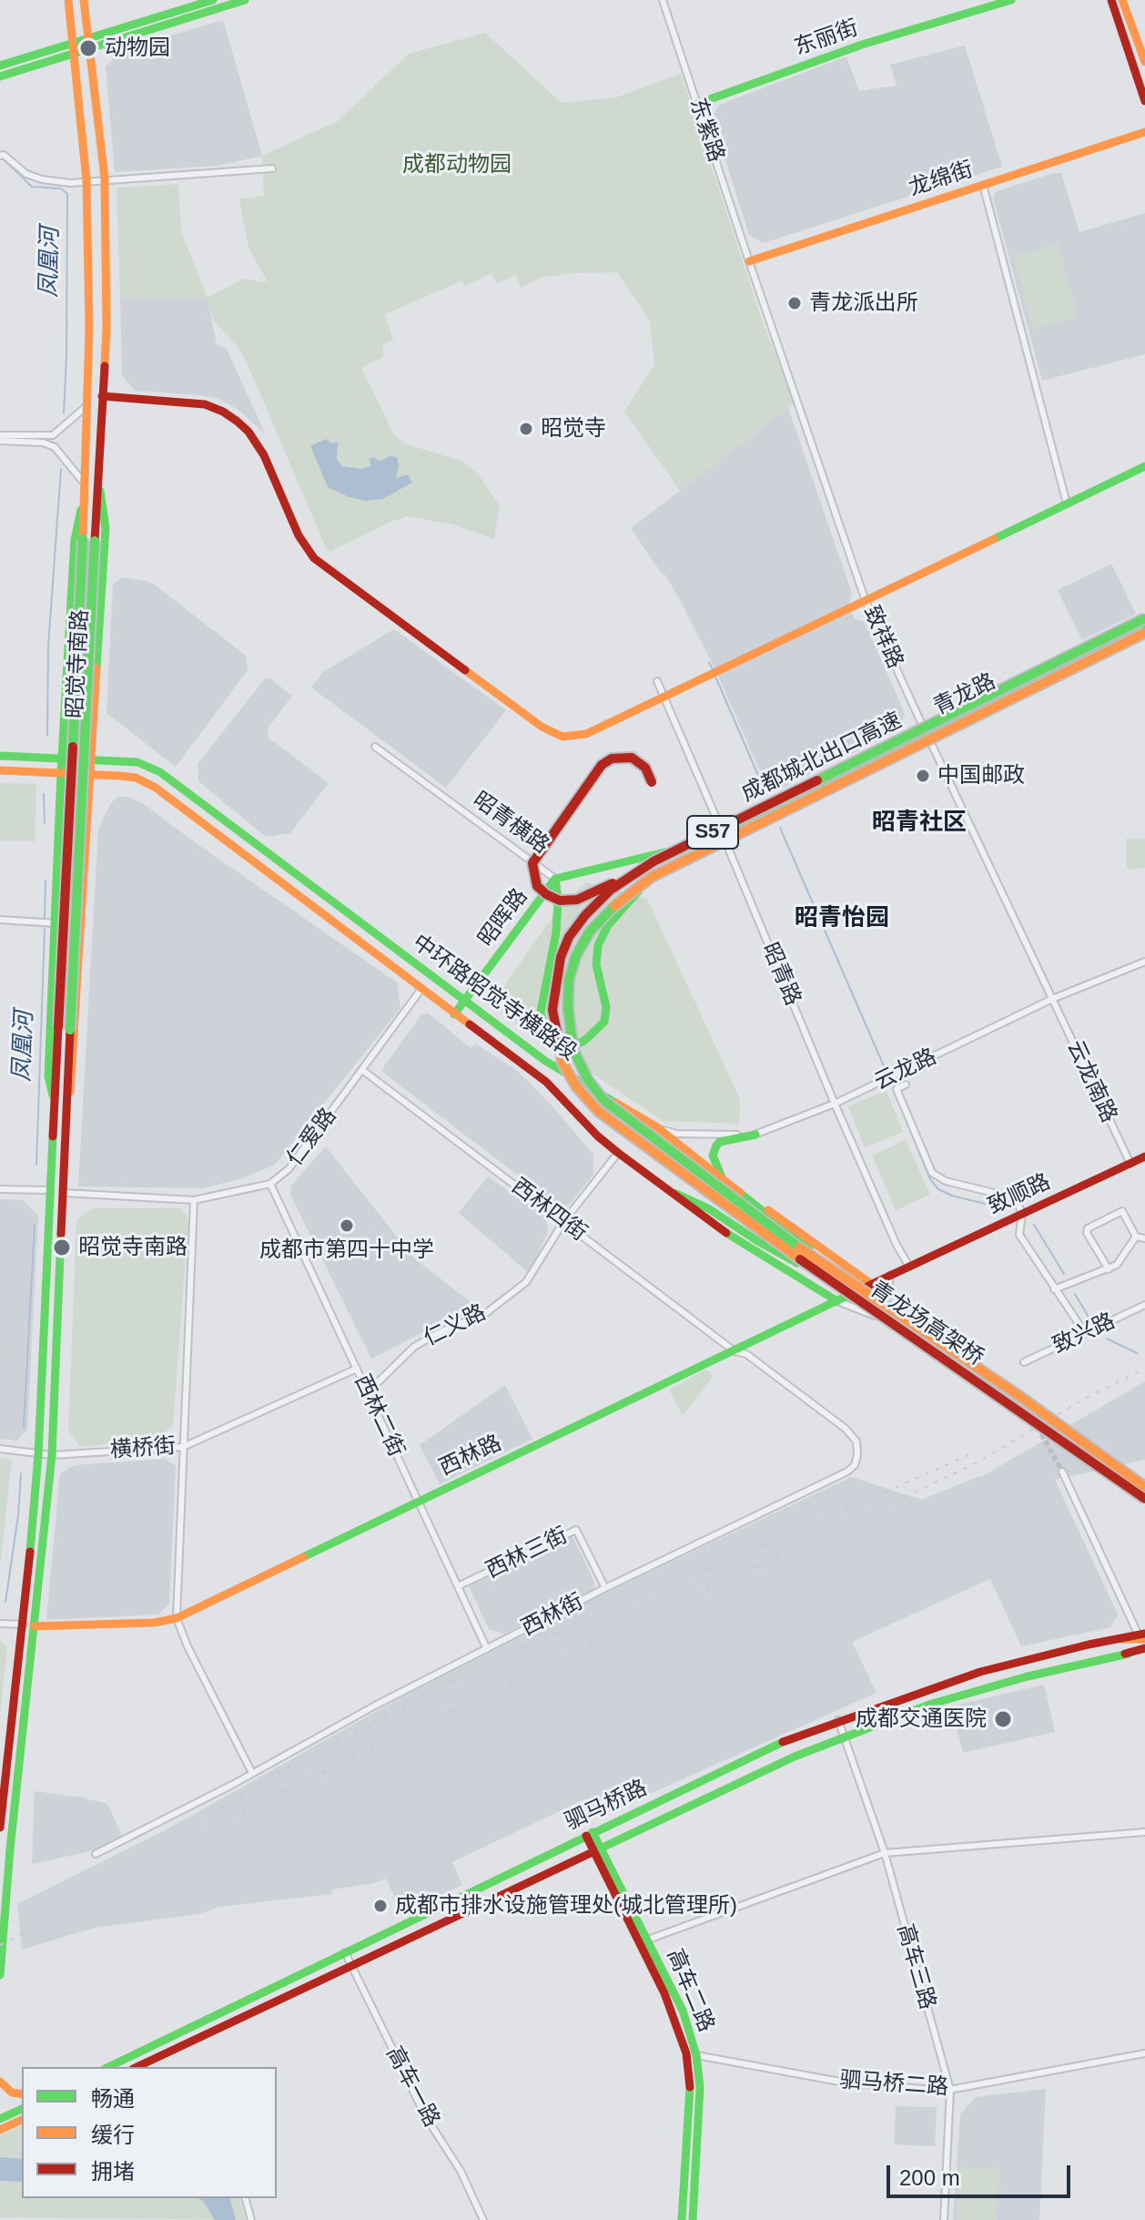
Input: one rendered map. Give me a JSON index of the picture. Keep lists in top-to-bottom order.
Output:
{
  "streets": {
    "main road": [
      "东丽街",
      "龙绵街",
      "昭觉寺南路",
      "青龙路",
      "成都城北出口高速",
      "昭青横路",
      "S57",
      "昭晖路",
      "中环路昭觉寺横路段",
      "致顺路",
      "青龙场高架桥",
      "西林路",
      "驷马桥路",
      "高车二路"
    ],
    "street": [
      "东紫路",
      "致祥路",
      "昭青路",
      "云龙路",
      "云龙南路",
      "仁爱路",
      "西林四街",
      "仁义路",
      "致兴路",
      "西林二街",
      "横桥街",
      "西林三街",
      "西林街",
      "高车三路",
      "驷马桥二路",
      "高车一路"
    ]
  },
  "crossings": [
    ["东丽街", "东紫路"],
    ["东紫路", "龙绵街"],
    ["东紫路", "致祥路"],
    ["龙绵街", "致祥路"],
    ["致祥路", "青龙路"],
    ["致祥路", "云龙路"],
    ["致祥路", "云龙南路"],
    ["昭觉寺南路", "中环路昭觉寺横路段"],
    ["昭觉寺南路", "仁爱路"],
    ["昭觉寺南路", "横桥街"],
    ["昭觉寺南路", "西林路"],
    ["青龙路", "昭青横路"],
    ["青龙路", "昭青路"],
    ["成都城北出口高速", "青龙场高架桥"],
    ["昭青横路", "昭晖路"],
    ["昭青横路", "昭青路"],
    ["昭晖路", "中环路昭觉寺横路段"],
    ["昭青路", "云龙路"],
    ["昭青路", "致顺路"],
    ["昭青路", "西林路"],
    ["中环路昭觉寺横路段", "云龙路"],
    ["中环路昭觉寺横路段", "仁爱路"],
    ["中环路昭觉寺横路段", "仁义路"],
    ["中环路昭觉寺横路段", "西林路"],
    ["云龙路", "云龙南路"],
    ["云龙南路", "致顺路"],
    ["仁爱路", "西林四街"],
    ["仁爱路", "西林二街"],
    ["致顺路", "西林路"],
    ["西林四街", "仁义路"],
    ["西林四街", "西林路"],
    ["西林四街", "西林街"],
    ["仁义路", "西林二街"],
    ["西林二街", "横桥街"],
    ["西林二街", "西林路"],
    ["西林二街", "西林三街"],
    ["西林二街", "西林街"],
    ["西林路", "西林街"],
    ["西林三街", "西林街"],
    ["驷马桥路", "高车三路"],
    ["驷马桥路", "高车二路"],
    ["驷马桥路", "高车一路"],
    ["高车三路", "驷马桥二路"],
    ["高车二路", "驷马桥二路"]
  ],
  "districts": ["昭青社区", "昭青怡园"],
  "water": ["凤凰河"],
  "parks": ["成都动物园"],
  "places": [
    "动物园",
    "青龙派出所",
    "昭觉寺",
    "中国邮政",
    "成都市第四十中学",
    "昭觉寺南路",
    "成都交通医院",
    "成都市排水设施管理处(城北管理所)"
  ],
  "legend": ["畅通", "缓行", "拥堵"],
  "scale_bar": "200 m"
}
